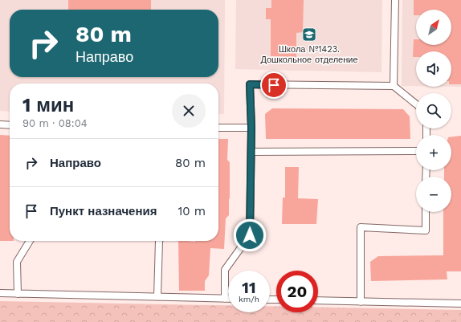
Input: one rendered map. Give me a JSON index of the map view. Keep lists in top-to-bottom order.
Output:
{
  "places": {
    "school or university": ["Школа №1423. Дошкольное отделение"]
  },
  "north": "top right",
  "page": {
    "map_buttons": ["+", "−"],
    "turn": ["80 m", "Направо"],
    "heading": ["1 мин", "90 m · 08:04"],
    "list": [
      {
        "name": "Направо",
        "value": "80 m"
      },
      {
        "name": "Пункт назначения",
        "value": "10 m"
      }
    ],
    "speed": "11 km/h",
    "limit": "20"
  }
}
